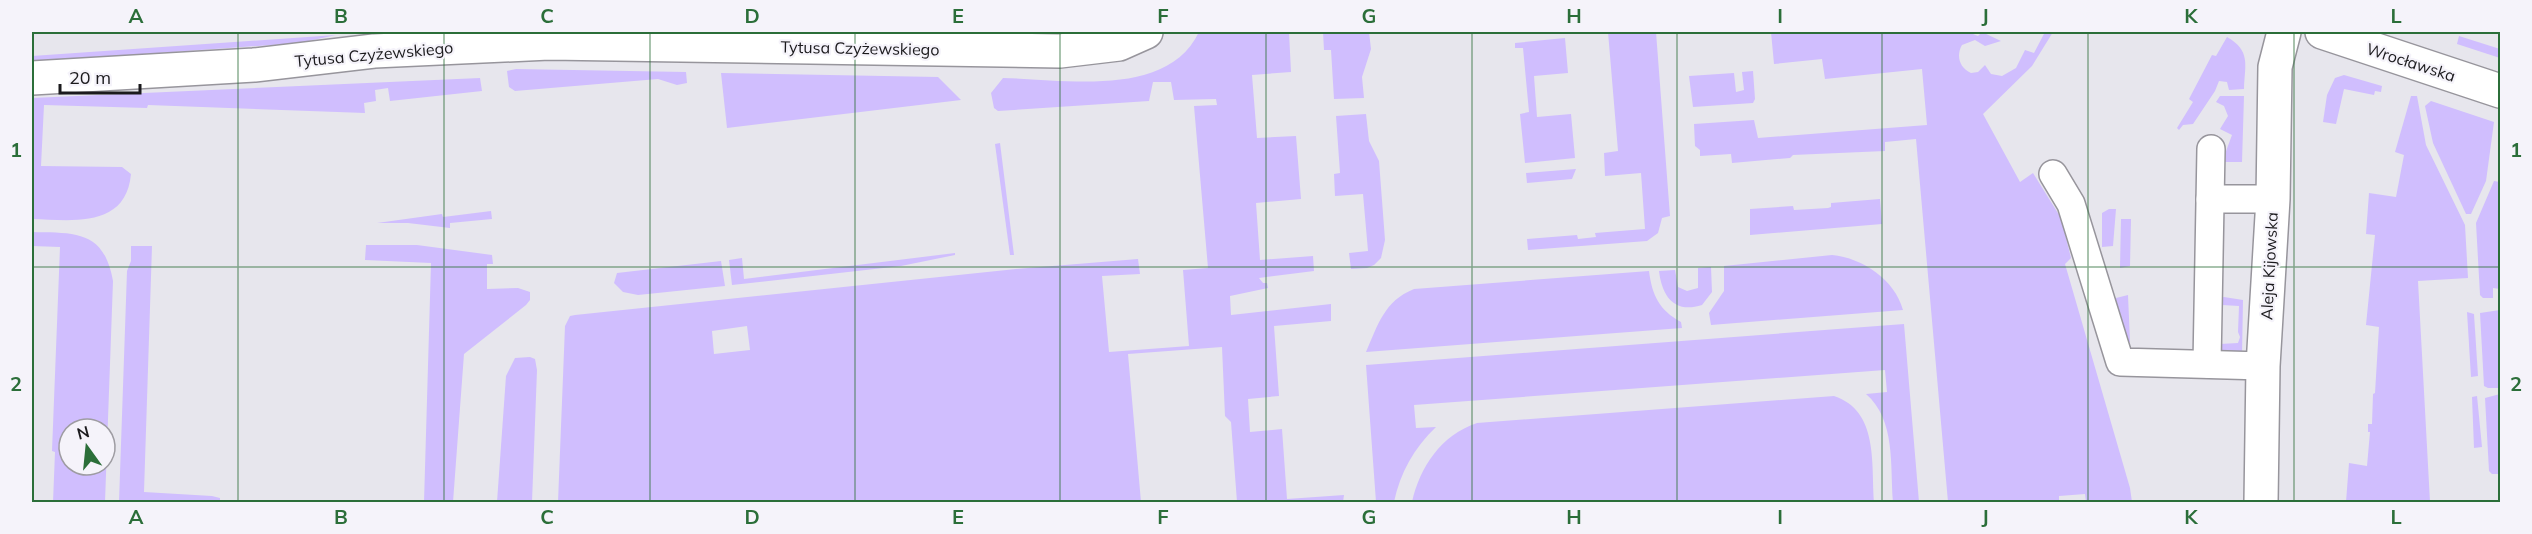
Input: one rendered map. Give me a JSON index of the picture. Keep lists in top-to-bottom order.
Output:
{
  "streets": {
    "street": ["Tytusa Czyżewskiego", "Wrocławska", "Aleja Kijowska"]
  },
  "scale_bar": "20 m",
  "north": "top",
  "grid": {
    "columns": [
      "A",
      "B",
      "C",
      "D",
      "E",
      "F",
      "G",
      "H",
      "I",
      "J",
      "K",
      "L"
    ],
    "rows": ["1", "2"]
  }
}
